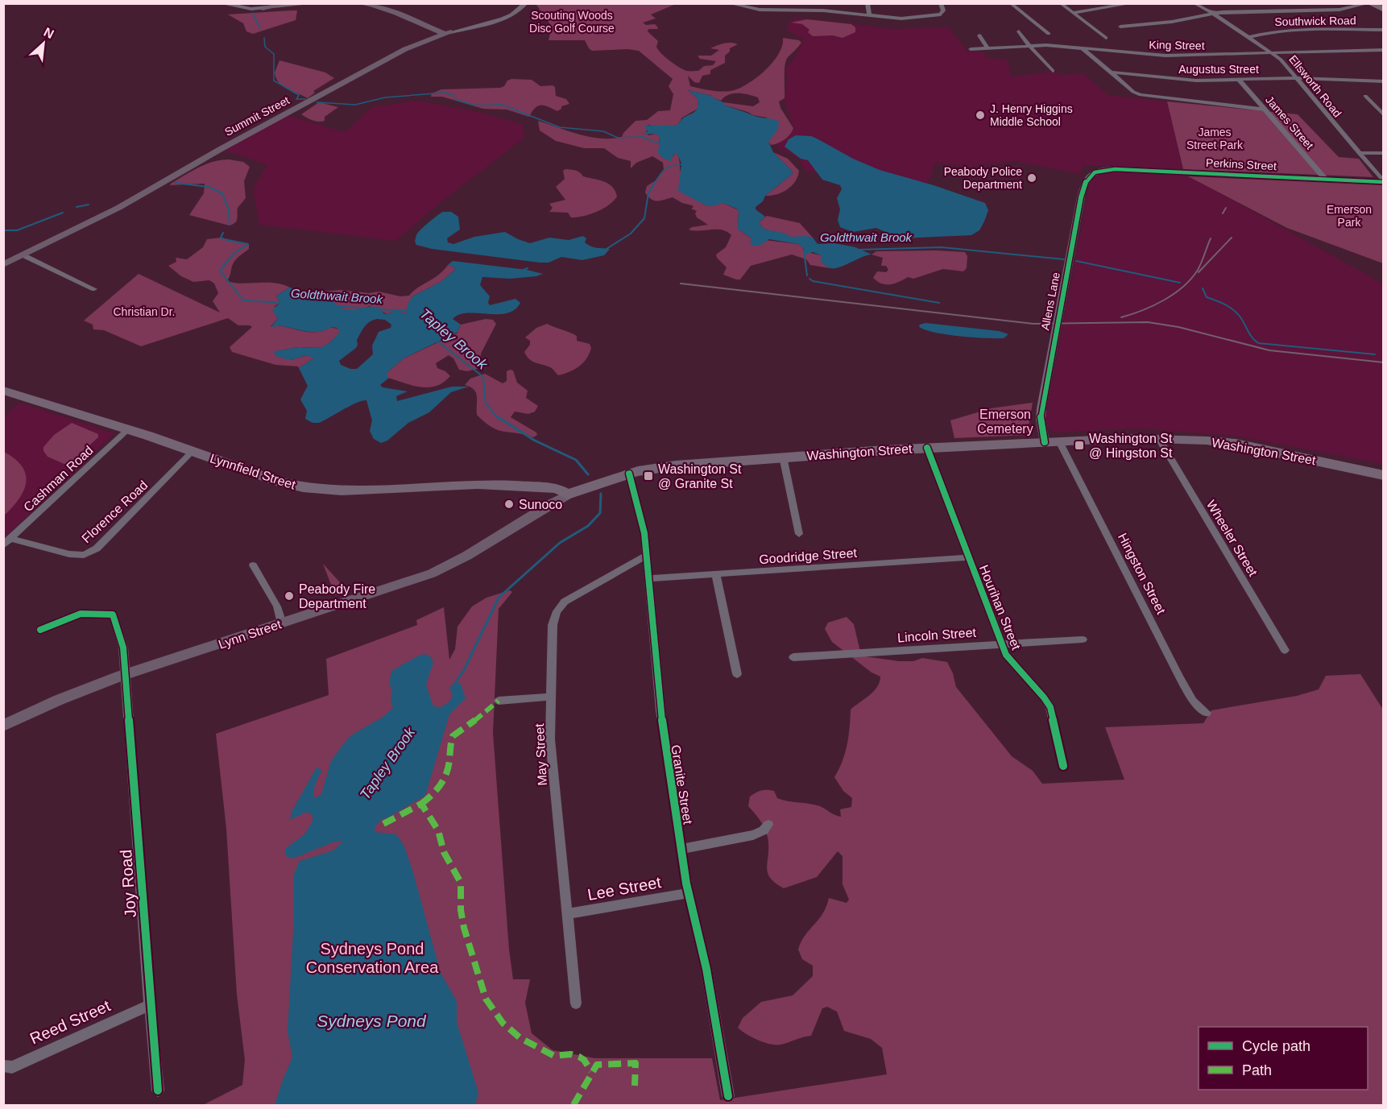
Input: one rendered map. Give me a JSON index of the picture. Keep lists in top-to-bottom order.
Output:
{
  "streets": {
    "main road": [
      "Summit Street",
      "Washington Street",
      "Lynnfield Street",
      "Lynn Street"
    ],
    "street": [
      "Southwick Road",
      "King Street",
      "Augustus Street",
      "Ellsworth Road",
      "James Street",
      "Perkins Street",
      "Allens Lane",
      "Cashman Road",
      "Florence Road",
      "Wheeler Street",
      "Goodridge Street",
      "Hingston Street",
      "Hourihan Street",
      "Lincoln Street",
      "May Street",
      "Granite Street",
      "Joy Road",
      "Lee Street",
      "Reed Street"
    ]
  },
  "crossings": [
    ["Southwick Road", "Ellsworth Road"],
    ["King Street", "Ellsworth Road"],
    ["Augustus Street", "Ellsworth Road"],
    ["Augustus Street", "James Street"],
    ["Ellsworth Road", "Perkins Street"],
    ["James Street", "Perkins Street"],
    ["Perkins Street", "Allens Lane"],
    ["Allens Lane", "Washington Street"],
    ["Washington Street", "Lynnfield Street"],
    ["Washington Street", "Wheeler Street"],
    ["Washington Street", "Hingston Street"],
    ["Washington Street", "Hourihan Street"],
    ["Washington Street", "Lynn Street"],
    ["Washington Street", "Granite Street"],
    ["Lynnfield Street", "Cashman Road"],
    ["Lynnfield Street", "Florence Road"],
    ["Lynnfield Street", "Lynn Street"],
    ["Cashman Road", "Florence Road"],
    ["Goodridge Street", "Hourihan Street"],
    ["Goodridge Street", "Granite Street"],
    ["Hourihan Street", "Lincoln Street"],
    ["Lynn Street", "Joy Road"],
    ["May Street", "Granite Street"],
    ["May Street", "Lee Street"],
    ["Granite Street", "Lee Street"],
    ["Joy Road", "Reed Street"]
  ],
  "water": ["Goldthwait Brook", "Tapley Brook", "Sydneys Pond"],
  "parks": [
    "Scouting Woods Disc Golf Course",
    "James Street Park",
    "Emerson Park",
    "Christian Dr.",
    "Emerson Cemetery",
    "Sydneys Pond Conservation Area"
  ],
  "places": {
    "other": [
      "J. Henry Higgins Middle School",
      "Peabody Police Department",
      "Sunoco",
      "Peabody Fire Department"
    ],
    "transit": ["Washington St @ Hingston St", "Washington St @ Granite St"]
  },
  "legend": ["Cycle path", "Path"],
  "north": "top right"
}
